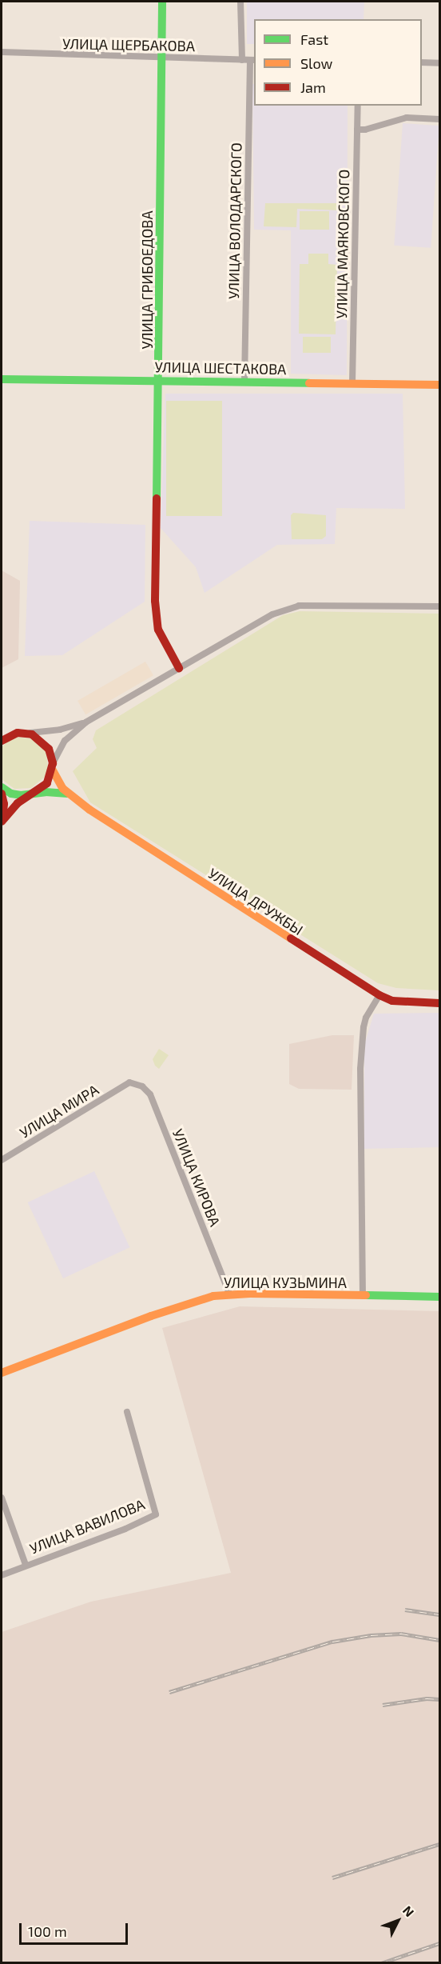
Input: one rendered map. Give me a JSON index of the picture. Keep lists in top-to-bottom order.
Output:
{
  "streets": {
    "street": [
      "УЛИЦА ЩЕРБАКОВА",
      "УЛИЦА ВОЛОДАРСКОГО",
      "УЛИЦА МАЯКОВСКОГО",
      "УЛИЦА ГРИБОЕДОВА",
      "УЛИЦА ШЕСТАКОВА",
      "УЛИЦА ДРУЖБЫ",
      "УЛИЦА МИРА",
      "УЛИЦА КИРОВА",
      "УЛИЦА КУЗЬМИНА",
      "УЛИЦА ВАВИЛОВА"
    ]
  },
  "crossings": [
    ["УЛИЦА ЩЕРБАКОВА", "УЛИЦА ВОЛОДАРСКОГО"],
    ["УЛИЦА ЩЕРБАКОВА", "УЛИЦА ГРИБОЕДОВА"],
    ["УЛИЦА ВОЛОДАРСКОГО", "УЛИЦА ШЕСТАКОВА"],
    ["УЛИЦА МАЯКОВСКОГО", "УЛИЦА ШЕСТАКОВА"],
    ["УЛИЦА ГРИБОЕДОВА", "УЛИЦА ШЕСТАКОВА"],
    ["УЛИЦА МИРА", "УЛИЦА КИРОВА"],
    ["УЛИЦА КИРОВА", "УЛИЦА КУЗЬМИНА"]
  ],
  "legend": ["Fast", "Slow", "Jam"],
  "scale_bar": "100 m",
  "north": "top right"
}
